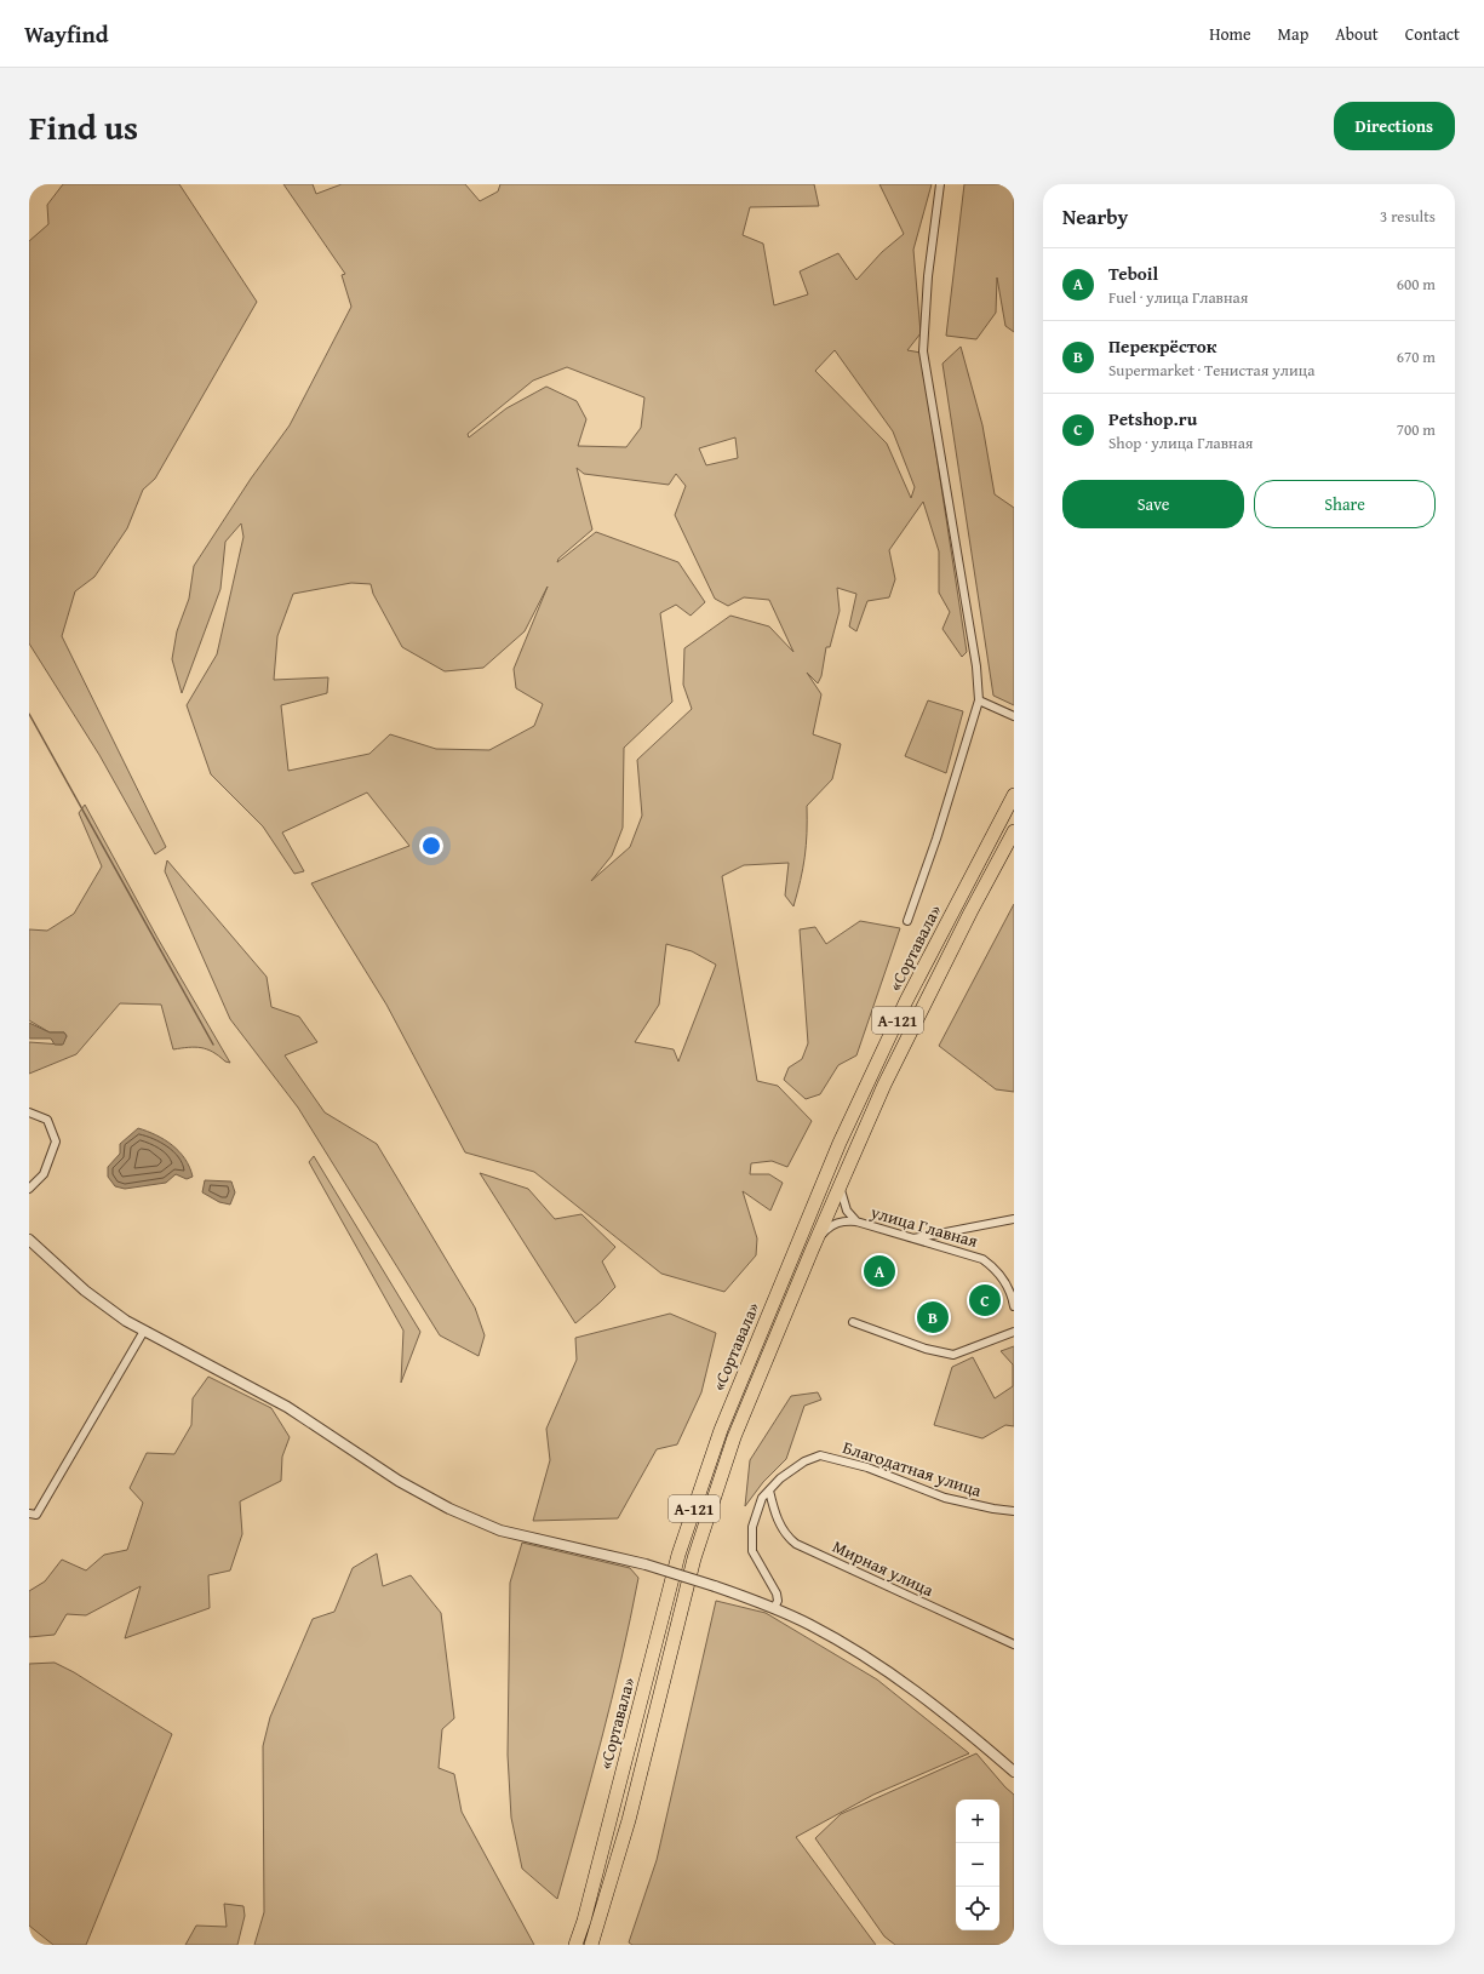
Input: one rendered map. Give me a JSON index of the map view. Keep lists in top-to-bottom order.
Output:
{
  "streets": {
    "highway": ["«Сортавала»", "А-121"],
    "street": ["улица Главная", "Благодатная улица", "Мирная улица"]
  },
  "crossings": [
    ["Благодатная улица", "Мирная улица"]
  ],
  "page": {
    "header": "Wayfind",
    "nav": [
      "Home",
      "Map",
      "About",
      "Contact"
    ],
    "title": "Find us",
    "buttons": [
      "Directions",
      ["Save", "Share"]
    ],
    "heading": ["Nearby", "3 results"],
    "list": [
      {
        "mark": "A",
        "name": "Teboil",
        "note": "Fuel · улица Главная",
        "value": "600 m"
      },
      {
        "mark": "B",
        "name": "Перекрёсток",
        "note": "Supermarket · Тенистая улица",
        "value": "670 m"
      },
      {
        "mark": "C",
        "name": "Petshop.ru",
        "note": "Shop · улица Главная",
        "value": "700 m"
      }
    ],
    "pins": ["A", "C", "B"],
    "map_buttons": ["+", "−"]
  }
}
